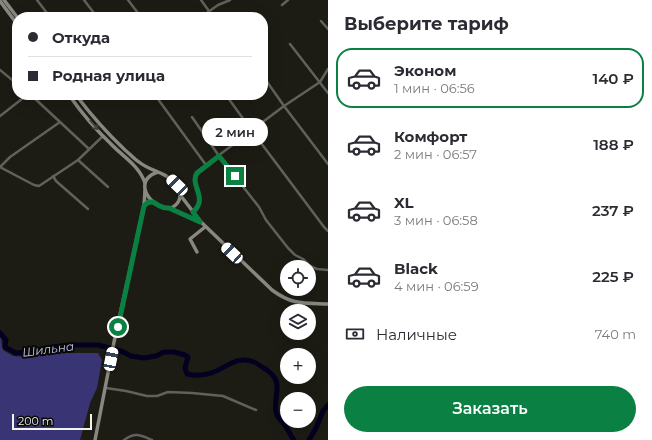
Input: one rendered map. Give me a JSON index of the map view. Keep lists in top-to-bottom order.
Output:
{
  "water": ["Шильна"],
  "scale_bar": "200 m",
  "page": {
    "heading": "Выберите тариф",
    "banner": ["Откуда", "Родная улица"],
    "list": [
      {
        "name": "Эконом",
        "note": "1 мин · 06:56",
        "value": "140 ₽"
      },
      {
        "name": "Комфорт",
        "note": "2 мин · 06:57",
        "value": "188 ₽"
      },
      {
        "name": "XL",
        "note": "3 мин · 06:58",
        "value": "237 ₽"
      },
      {
        "name": "Black",
        "note": "4 мин · 06:59",
        "value": "225 ₽"
      }
    ],
    "bubble": "2 мин",
    "map_buttons": ["+", "−"],
    "pay": ["Наличные", "740 m"],
    "buttons": "Заказать",
    "scale": "200 m"
  }
}
